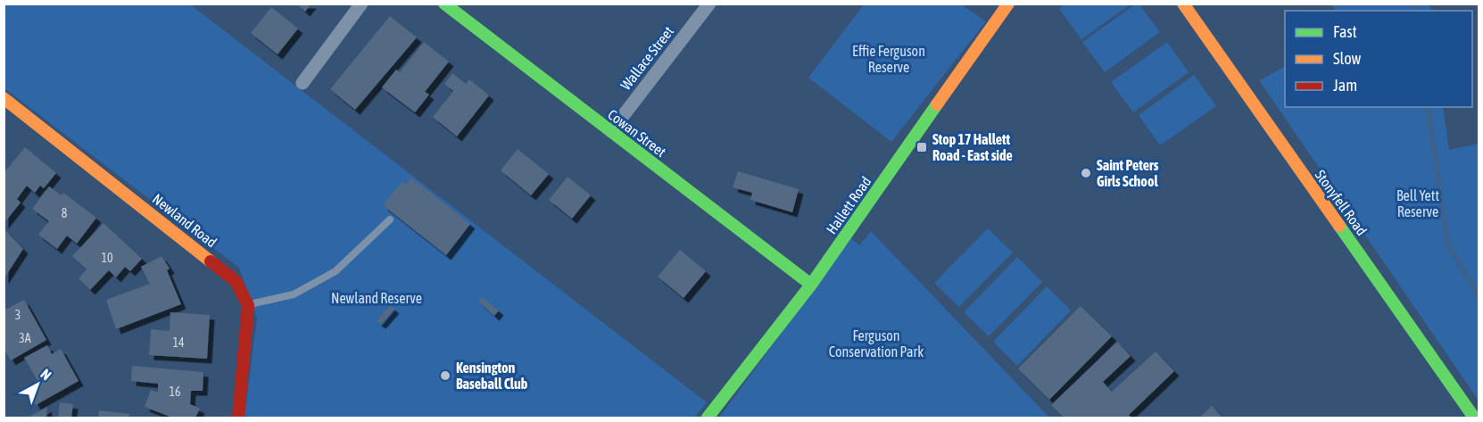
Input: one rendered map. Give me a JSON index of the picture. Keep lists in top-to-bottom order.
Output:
{
  "streets": {
    "street": [
      "Wallace Street",
      "Cowan Street",
      "Stonyfell Road",
      "Hallett Road",
      "Newland Road"
    ]
  },
  "crossings": [
    ["Wallace Street", "Cowan Street"],
    ["Cowan Street", "Hallett Road"]
  ],
  "parks": [
    "Effie Ferguson Reserve",
    "Bell Yett Reserve",
    "Newland Reserve",
    "Ferguson Conservation Park"
  ],
  "places": {
    "transit": ["Stop 17 Hallett Road - East side"],
    "other": ["Saint Peters Girls School", "Kensington Baseball Club"]
  },
  "house_numbers": [
    "8",
    "10",
    "3",
    "3A",
    "14",
    "16"
  ],
  "legend": ["Fast", "Slow", "Jam"],
  "north": "top right"
}
